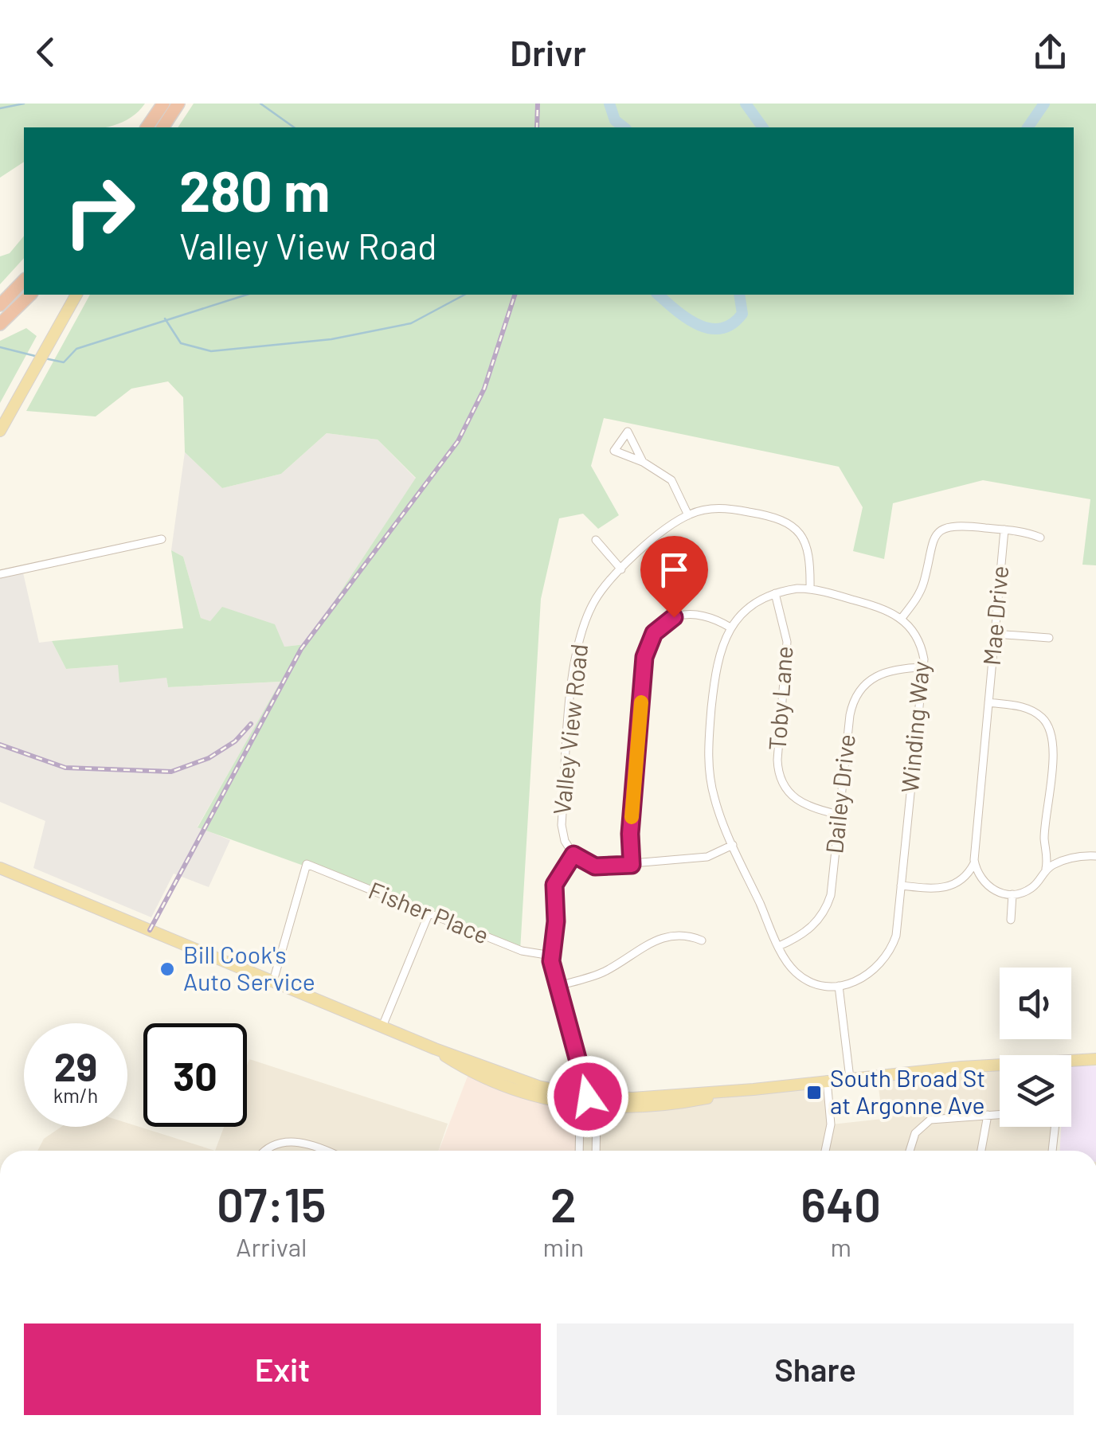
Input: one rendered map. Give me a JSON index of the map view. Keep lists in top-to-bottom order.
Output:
{
  "streets": {
    "street": [
      "Mae Drive",
      "Toby Lane",
      "Winding Way",
      "Valley View Road",
      "Dailey Drive",
      "Fisher Place"
    ]
  },
  "crossings": [
    ["Toby Lane", "Dailey Drive"],
    ["Winding Way", "Dailey Drive"]
  ],
  "places": {
    "other": ["Bill Cook's Auto Service"],
    "transit": ["South Broad St at Argonne Ave"]
  },
  "page": {
    "header": "Drivr",
    "turn": ["280 m", "Valley View Road"],
    "speed": "29 km/h",
    "limit": "30",
    "eta": [
      "07:15",
      "Arrival",
      "2",
      "min",
      "640",
      "m"
    ],
    "buttons": ["Exit", "Share"]
  }
}
